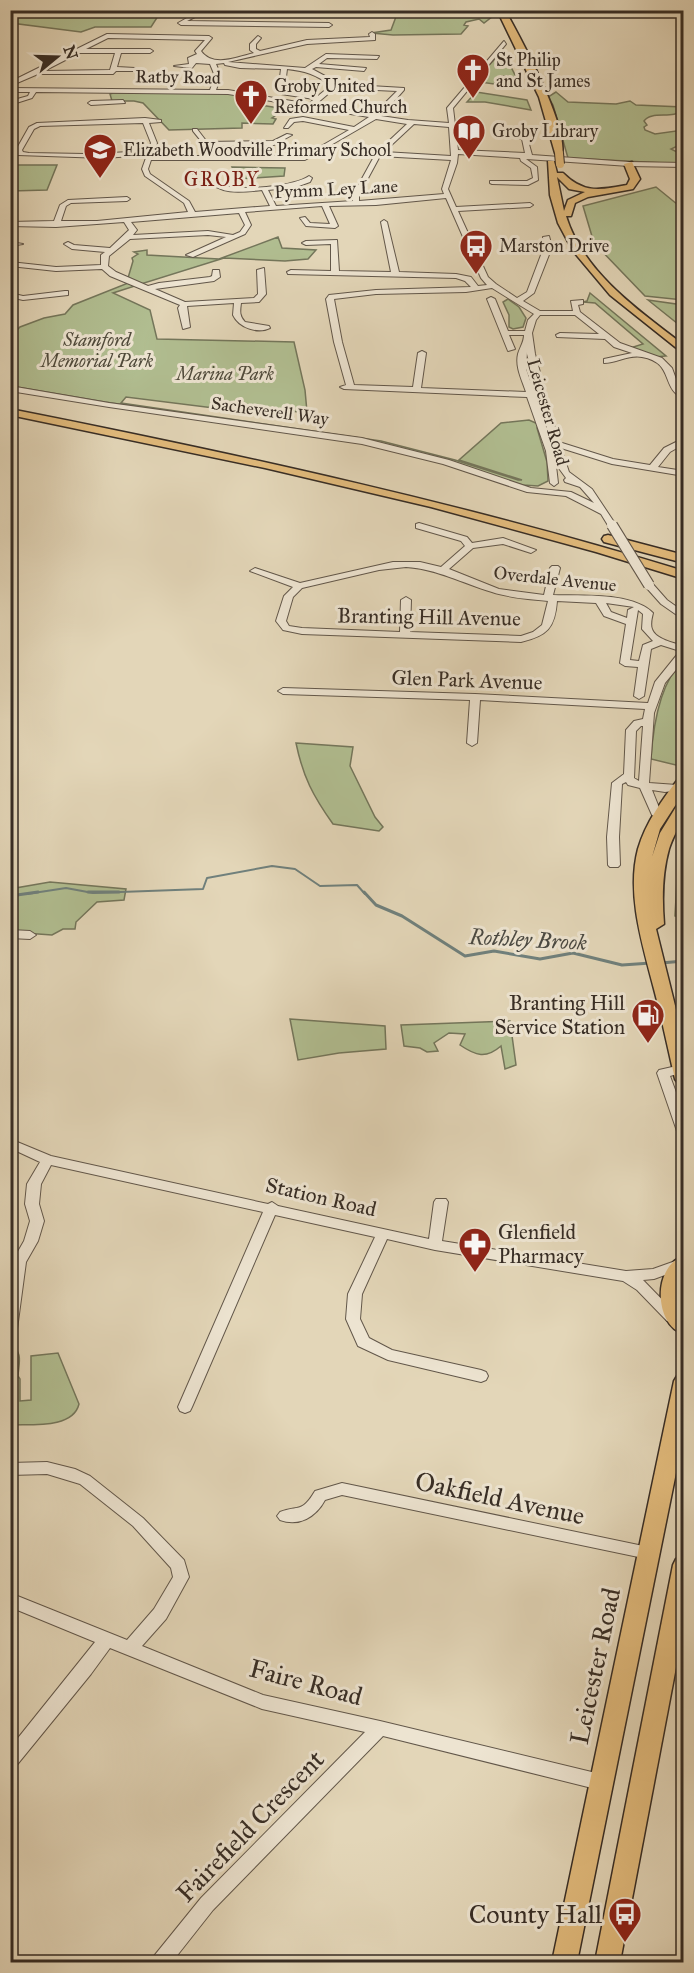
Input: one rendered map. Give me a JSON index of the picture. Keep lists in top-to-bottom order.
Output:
{
  "streets": {
    "highway": ["Leicester Road"],
    "street": [
      "Ratby Road",
      "Pymm Ley Lane",
      "Sacheverell Way",
      "Overdale Avenue",
      "Branting Hill Avenue",
      "Glen Park Avenue",
      "Station Road",
      "Oakfield Avenue",
      "Faire Road",
      "Fairefield Crescent"
    ]
  },
  "crossings": [
    ["Sacheverell Way", "Leicester Road"],
    ["Leicester Road", "Oakfield Avenue"],
    ["Leicester Road", "Faire Road"],
    ["Overdale Avenue", "Branting Hill Avenue"],
    ["Faire Road", "Fairefield Crescent"]
  ],
  "districts": ["GROBY"],
  "water": ["Rothley Brook"],
  "parks": ["Stamford Memorial Park", "Marina Park"],
  "places": {
    "church": ["St Philip and St James", "Groby United Reformed Church"],
    "library": ["Groby Library"],
    "school or university": ["Elizabeth Woodville Primary School"],
    "bus stop": ["Marston Drive", "County Hall"],
    "fuel station": ["Branting Hill Service Station"],
    "pharmacy": ["Glenfield Pharmacy"]
  },
  "north": "right"
}
